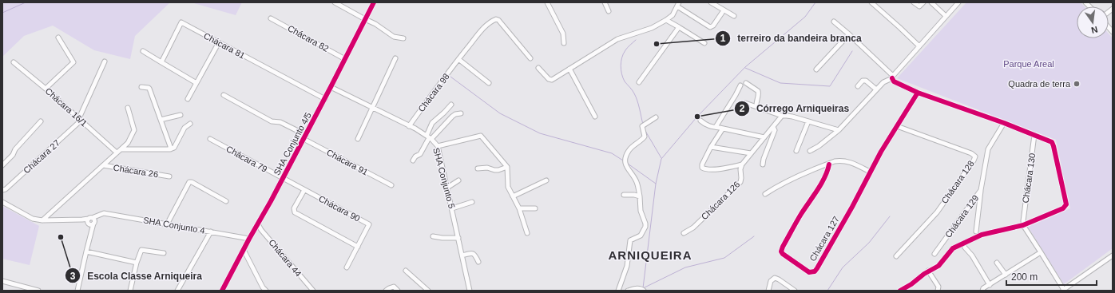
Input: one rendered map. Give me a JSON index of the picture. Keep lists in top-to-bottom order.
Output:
{
  "streets": {
    "street": [
      "Chácara 82",
      "Chácara 81",
      "Chácara 98",
      "Chácara 16/1",
      "SHA Conjunto 4/5",
      "Chácara 27",
      "Chácara 79",
      "Chácara 91",
      "Chácara 26",
      "SHA Conjunto 5",
      "Chácara 130",
      "Chácara 128",
      "Chácara 126",
      "Chácara 90",
      "Chácara 129",
      "SHA Conjunto 4",
      "Chácara 127",
      "Chácara 44"
    ]
  },
  "crossings": [
    ["Chácara 82", "SHA Conjunto 4/5"],
    ["Chácara 81", "SHA Conjunto 4/5"],
    ["Chácara 98", "SHA Conjunto 5"],
    ["Chácara 16/1", "Chácara 27"],
    ["SHA Conjunto 4/5", "Chácara 79"],
    ["SHA Conjunto 4/5", "Chácara 91"],
    ["SHA Conjunto 4/5", "SHA Conjunto 5"],
    ["SHA Conjunto 4/5", "Chácara 90"],
    ["SHA Conjunto 4/5", "SHA Conjunto 4"],
    ["SHA Conjunto 4/5", "Chácara 44"],
    ["Chácara 79", "Chácara 90"],
    ["Chácara 128", "Chácara 127"]
  ],
  "districts": ["ARNIQUEIRA"],
  "parks": ["Parque Areal"],
  "places": [
    "terreiro da bandeira branca",
    "Quadra de terra",
    "Córrego Arniqueiras",
    "Escola Classe Arniqueira"
  ],
  "scale_bar": "200 m",
  "north": "bottom"
}
